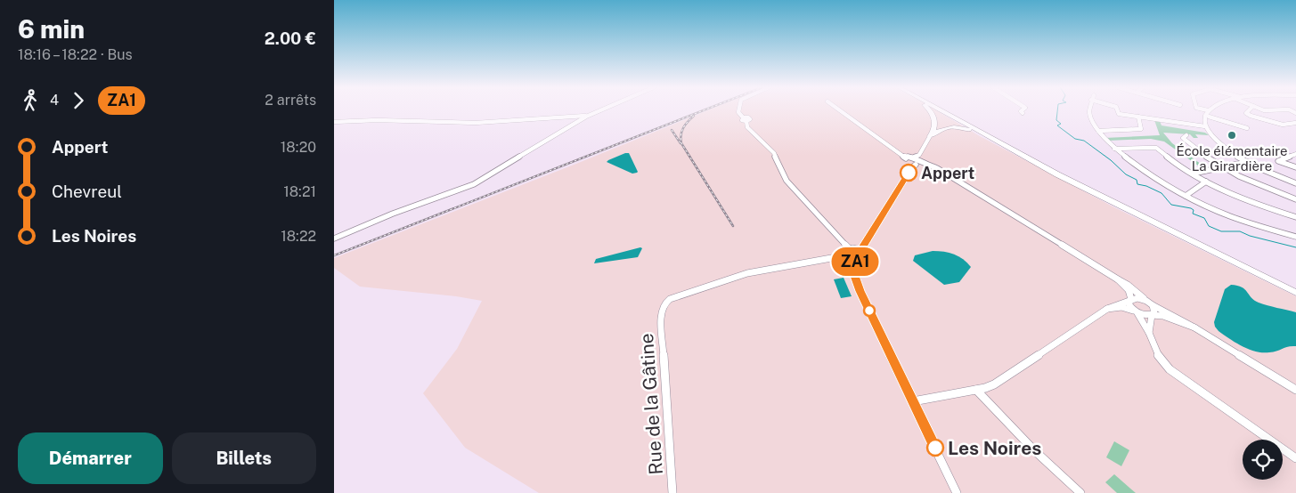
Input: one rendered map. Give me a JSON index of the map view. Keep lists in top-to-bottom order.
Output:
{
  "streets": {
    "street": ["Rue de la Gâtine"]
  },
  "places": ["École élémentaire La Girardière", "Appert", "Les Noires"],
  "lines": ["bus line ZA1"],
  "page": {
    "heading": ["6 min", "18:16 – 18:22 · Bus", "2.00 €"],
    "on_map": "ZA1",
    "legs": ["4", "ZA1", "2 arrêts"],
    "list": [
      {
        "name": "Appert",
        "value": "18:20"
      },
      {
        "name": "Chevreul",
        "value": "18:21"
      },
      {
        "name": "Les Noires",
        "value": "18:22"
      }
    ],
    "buttons": ["Démarrer", "Billets"]
  }
}
